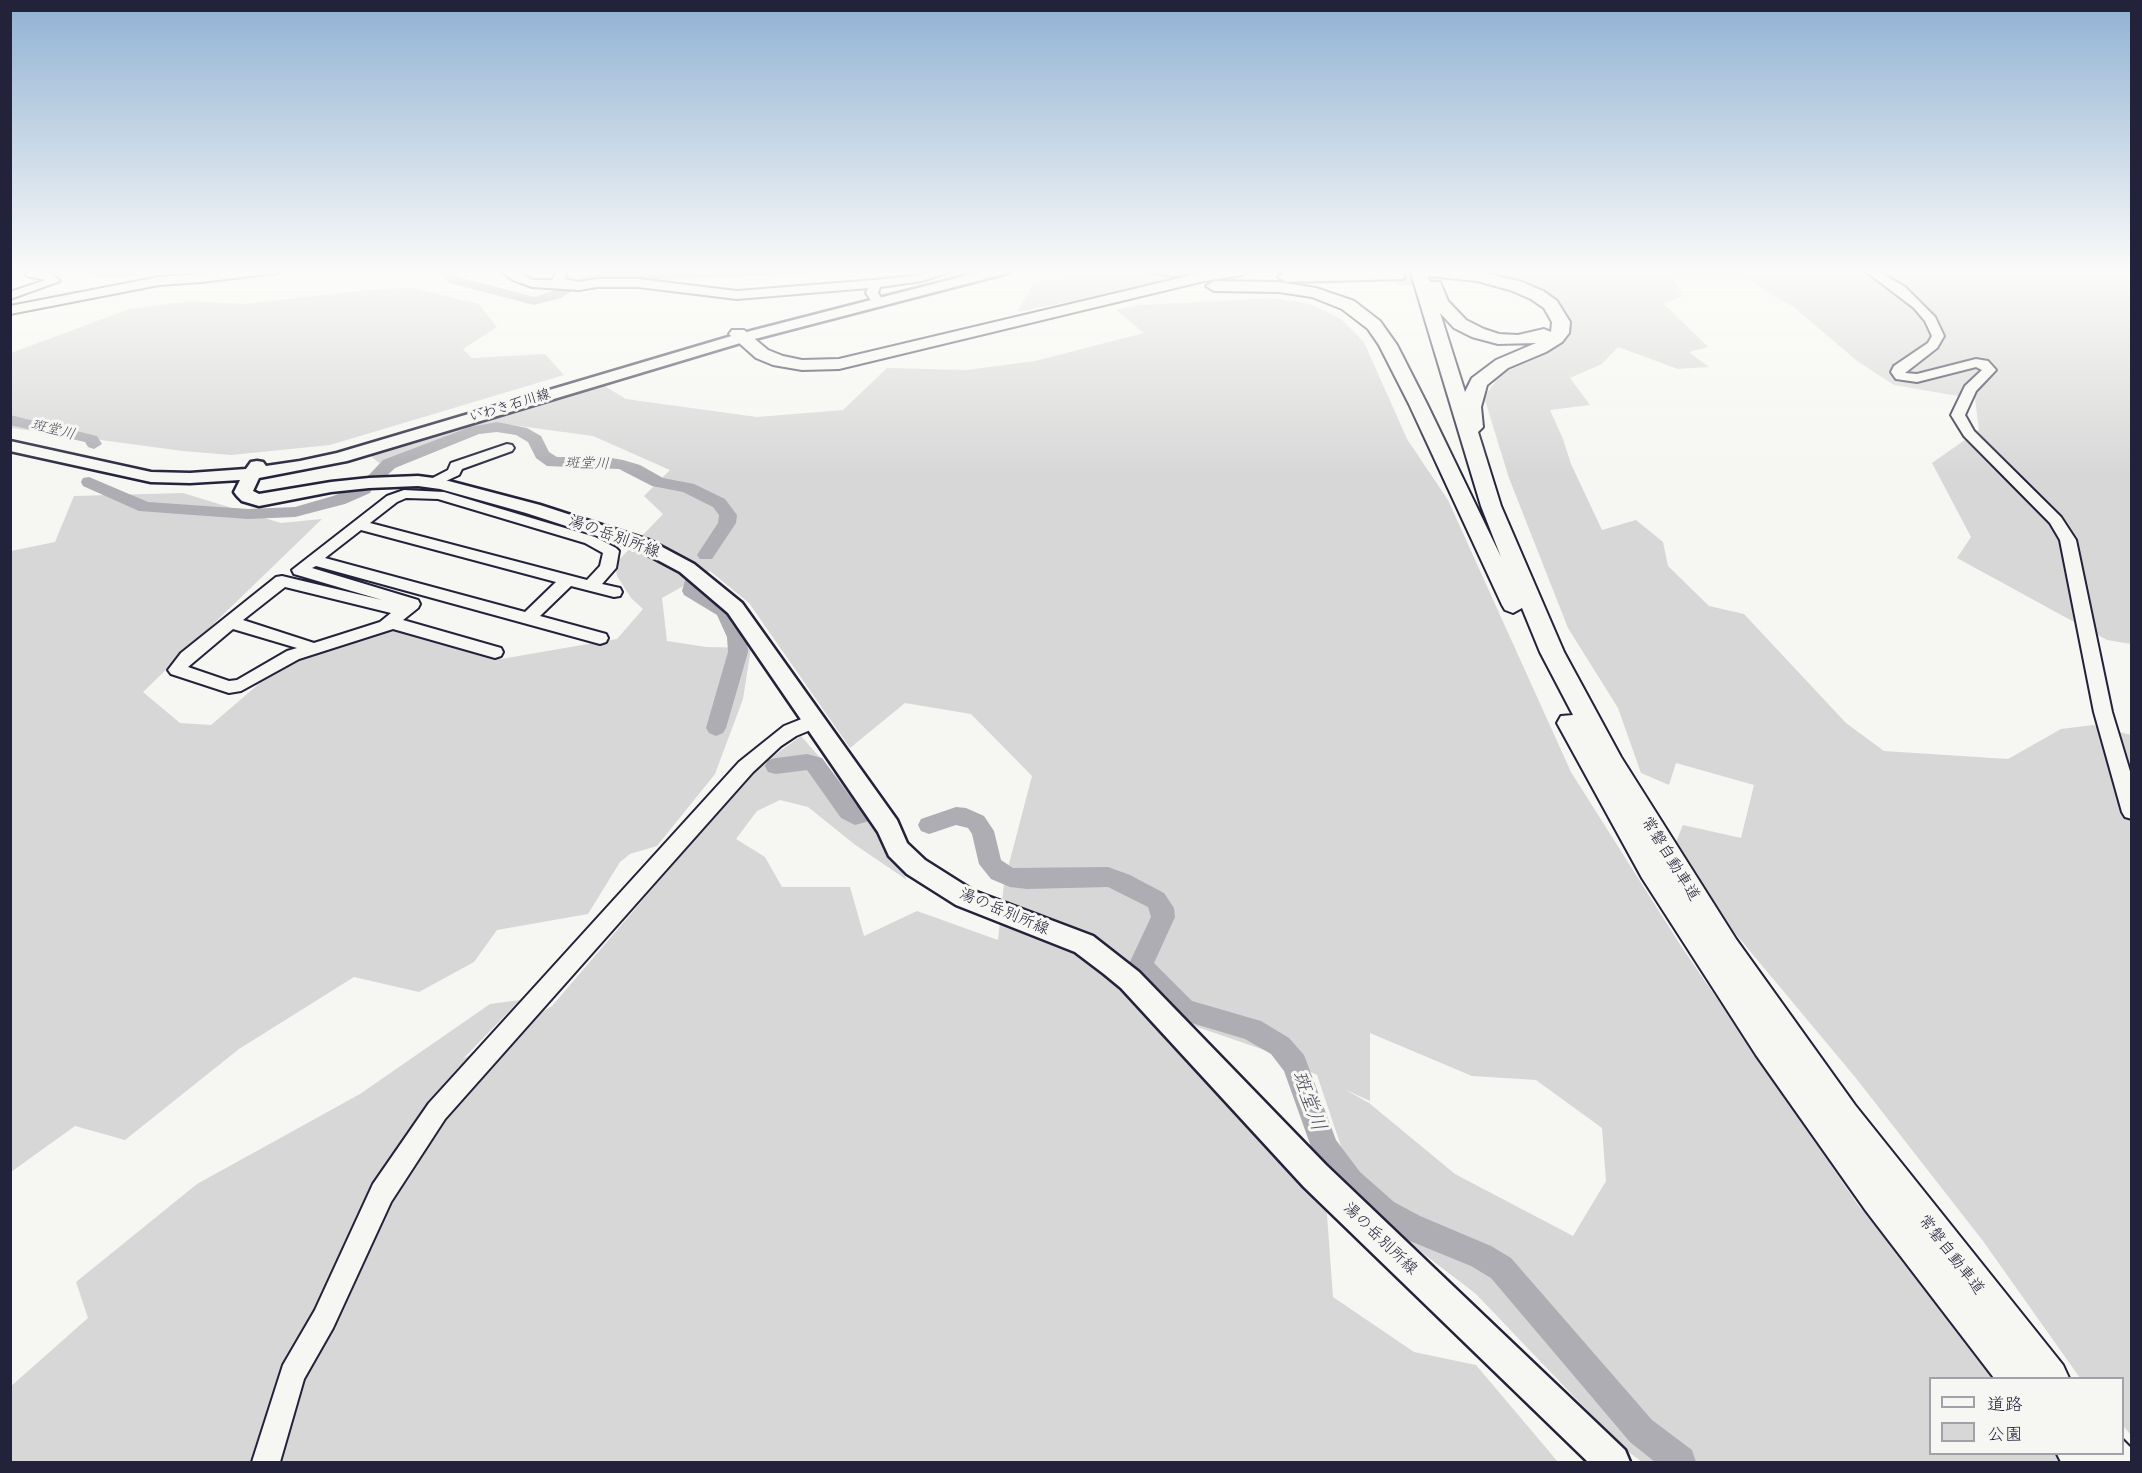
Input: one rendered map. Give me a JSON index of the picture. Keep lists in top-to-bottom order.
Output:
{
  "streets": {
    "highway": ["常磐自動車道"],
    "main road": ["いわき石川線", "湯の岳別所線"]
  },
  "crossings": [
    ["いわき石川線", "湯の岳別所線"]
  ],
  "water": ["斑堂川"],
  "legend": ["道路", "公園"]
}
